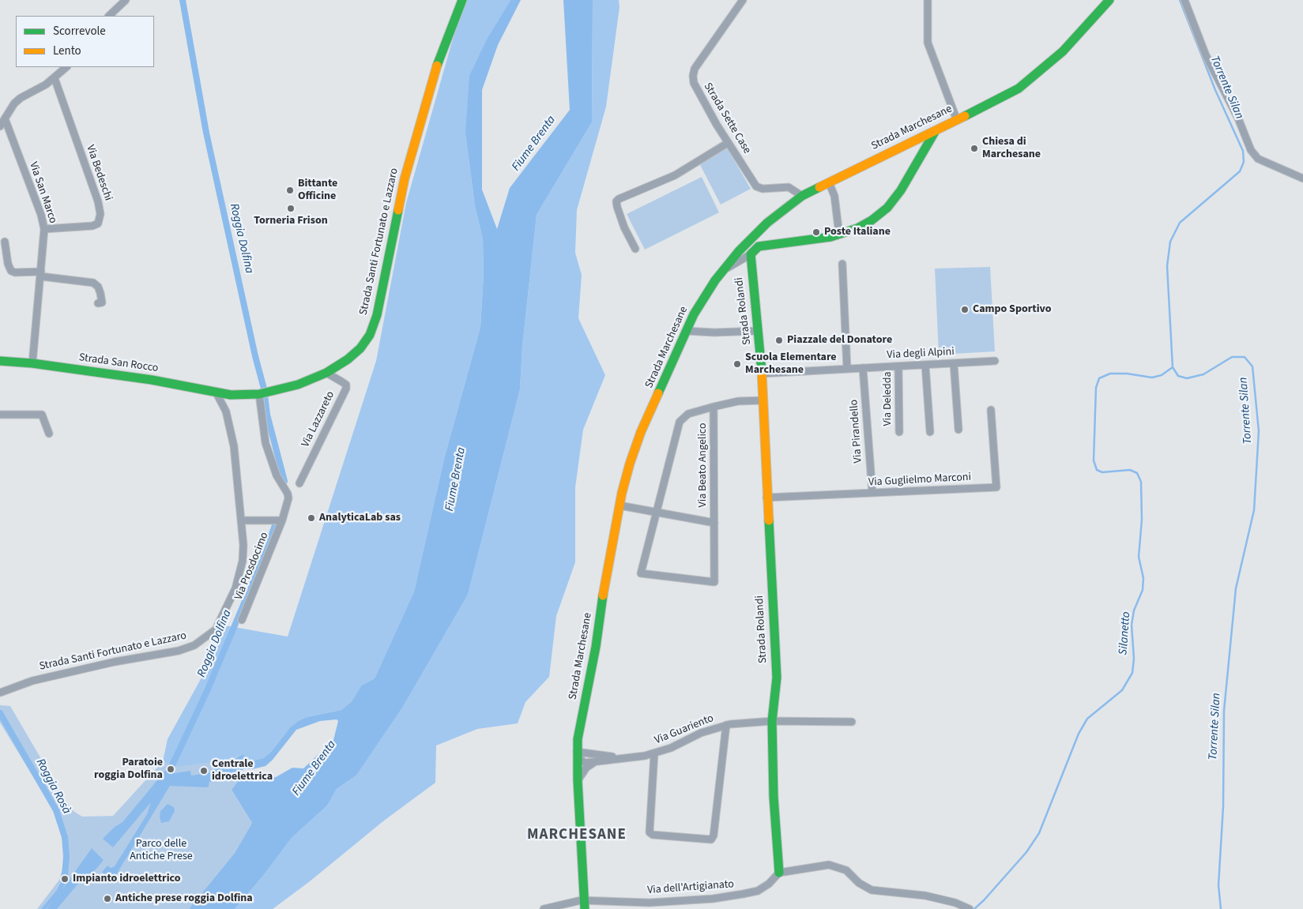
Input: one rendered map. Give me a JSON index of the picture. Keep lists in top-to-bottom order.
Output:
{
  "streets": {
    "street": [
      "Strada Sette Case",
      "Strada Marchesane",
      "Via Bedeschi",
      "Via San Marco",
      "Strada Santi Fortunato e Lazzaro",
      "Strada Rolandi",
      "Via degli Alpini",
      "Strada San Rocco",
      "Via Deledda",
      "Via Lazzareto",
      "Via Pirandello",
      "Via Beato Angelico",
      "Via Guglielmo Marconi",
      "Via Prosdocimo",
      "Via Guariento",
      "Via dell'Artigianato"
    ]
  },
  "crossings": [
    ["Strada Sette Case", "Strada Marchesane"],
    ["Strada Marchesane", "Via Beato Angelico"],
    ["Strada Marchesane", "Via Guariento"],
    ["Strada Marchesane", "Via dell'Artigianato"],
    ["Via Bedeschi", "Via San Marco"],
    ["Via San Marco", "Strada San Rocco"],
    ["Strada Santi Fortunato e Lazzaro", "Strada San Rocco"],
    ["Strada Santi Fortunato e Lazzaro", "Via Lazzareto"],
    ["Strada Santi Fortunato e Lazzaro", "Via Prosdocimo"],
    ["Strada Rolandi", "Via degli Alpini"],
    ["Strada Rolandi", "Via Guglielmo Marconi"],
    ["Strada Rolandi", "Via Guariento"],
    ["Strada Rolandi", "Via dell'Artigianato"],
    ["Via degli Alpini", "Via Deledda"],
    ["Via degli Alpini", "Via Pirandello"],
    ["Via Pirandello", "Via Guglielmo Marconi"]
  ],
  "districts": ["MARCHESANE"],
  "water": [
    "Torrente Silan",
    "Fiume Brenta",
    "Roggia Dolfina",
    "Silanetto",
    "Roggia Rosà"
  ],
  "parks": ["Parco delle Antiche Prese"],
  "places": [
    "Chiesa di Marchesane",
    "Bittante Officine",
    "Torneria Frison",
    "Poste Italiane",
    "Campo Sportivo",
    "Piazzale del Donatore",
    "Scuola Elementare Marchesane",
    "AnalyticaLab sas",
    "Paratoie roggia Dolfina",
    "Centrale idroelettrica",
    "Impianto idroelettrico",
    "Antiche prese roggia Dolfina"
  ],
  "legend": ["Scorrevole", "Lento"]
}
